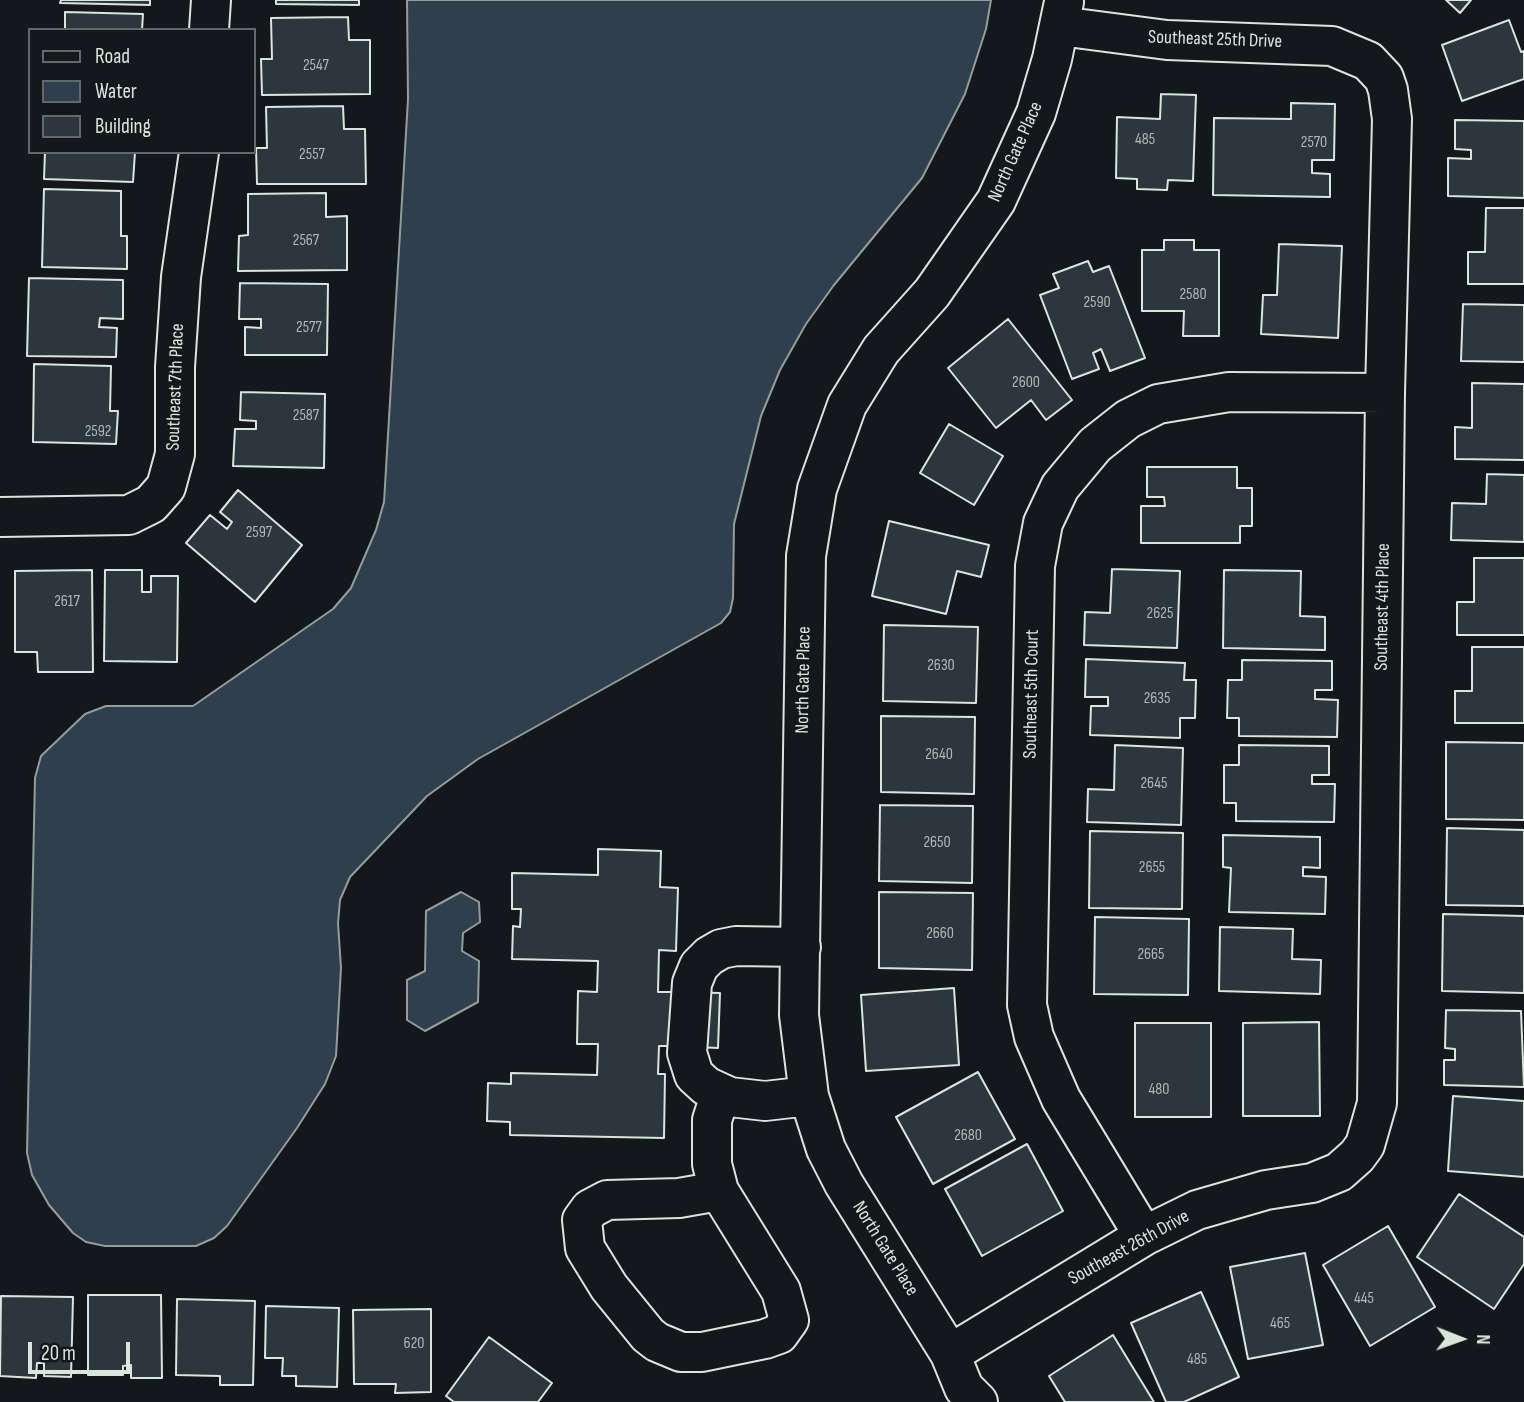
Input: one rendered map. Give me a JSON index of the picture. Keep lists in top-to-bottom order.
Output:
{
  "streets": {
    "street": [
      "Southeast 25th Drive",
      "North Gate Place",
      "Southeast 7th Place",
      "Southeast 4th Place",
      "Southeast 5th Court",
      "Southeast 26th Drive"
    ]
  },
  "crossings": [
    ["Southeast 25th Drive", "North Gate Place"],
    ["Southeast 25th Drive", "Southeast 4th Place"],
    ["North Gate Place", "Southeast 26th Drive"],
    ["Southeast 4th Place", "Southeast 5th Court"],
    ["Southeast 4th Place", "Southeast 26th Drive"],
    ["Southeast 5th Court", "Southeast 26th Drive"]
  ],
  "house_numbers": [
    "2547",
    "485",
    "2570",
    "2557",
    "2567",
    "2580",
    "2590",
    "2577",
    "2600",
    "2587",
    "2592",
    "2597",
    "2617",
    "2625",
    "2630",
    "2635",
    "2640",
    "2645",
    "2650",
    "2655",
    "2660",
    "2665",
    "480",
    "2680",
    "445",
    "465",
    "620",
    "485"
  ],
  "legend": ["Road", "Water", "Building"],
  "scale_bar": "20 m",
  "north": "right"
}
